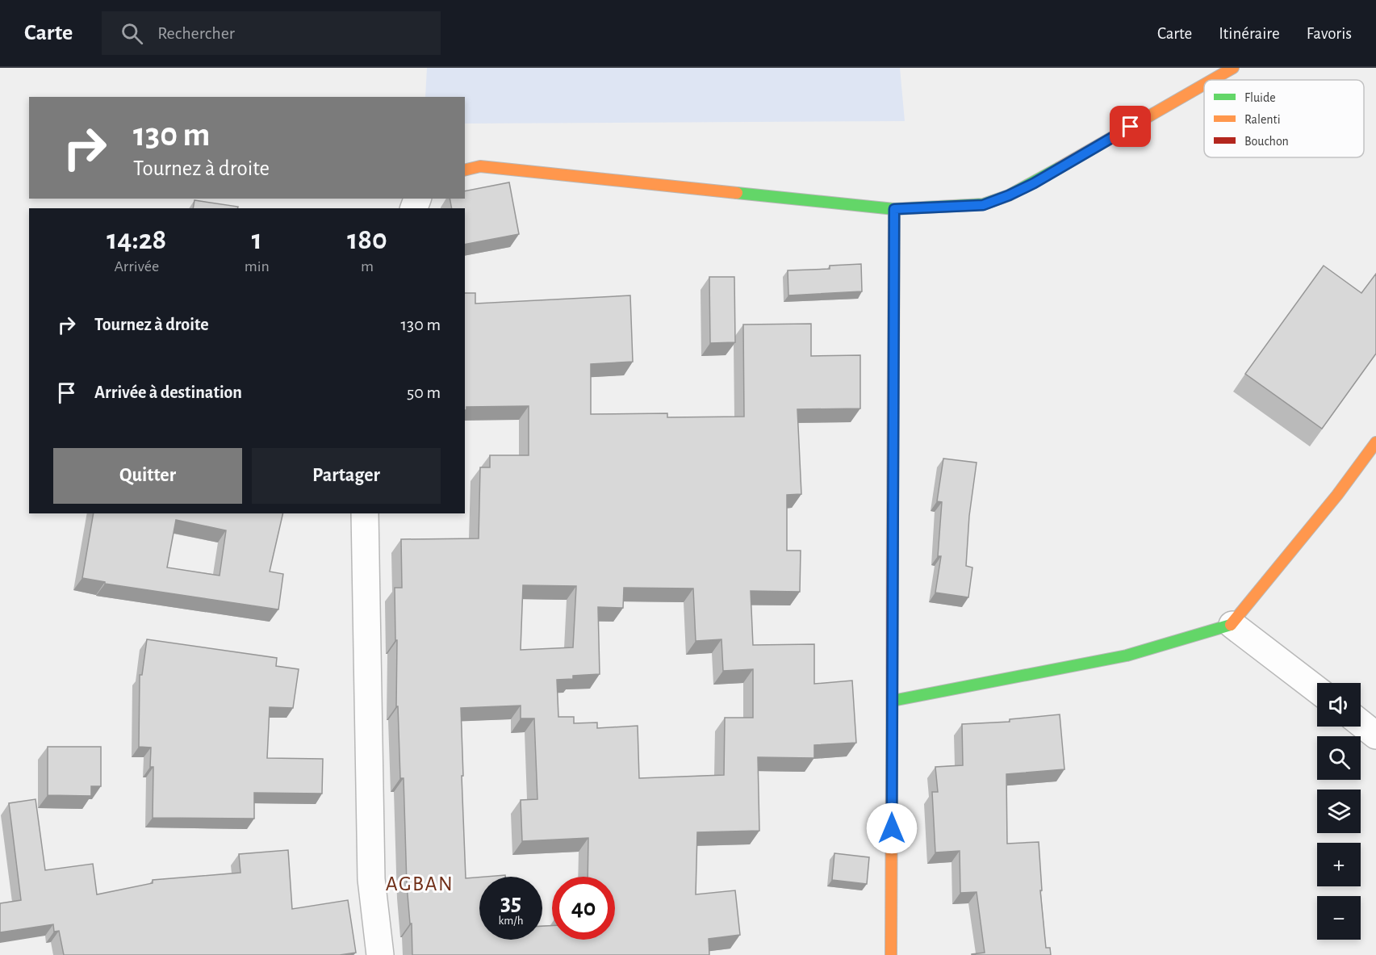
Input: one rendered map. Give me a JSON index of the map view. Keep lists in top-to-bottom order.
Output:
{
  "districts": ["AGBAN"],
  "legend": ["Fluide", "Ralenti", "Bouchon"],
  "page": {
    "header": "Carte",
    "search": "Rechercher",
    "nav": ["Carte", "Itinéraire", "Favoris"],
    "turn": ["130 m", "Tournez à droite"],
    "eta": [
      "14:28",
      "Arrivée",
      "1",
      "min",
      "180",
      "m"
    ],
    "list": [
      {
        "name": "Tournez à droite",
        "value": "130 m"
      },
      {
        "name": "Arrivée à destination",
        "value": "50 m"
      }
    ],
    "buttons": ["Quitter", "Partager"],
    "map_buttons": ["+", "−"],
    "speed": "35 km/h",
    "limit": "40"
  }
}
